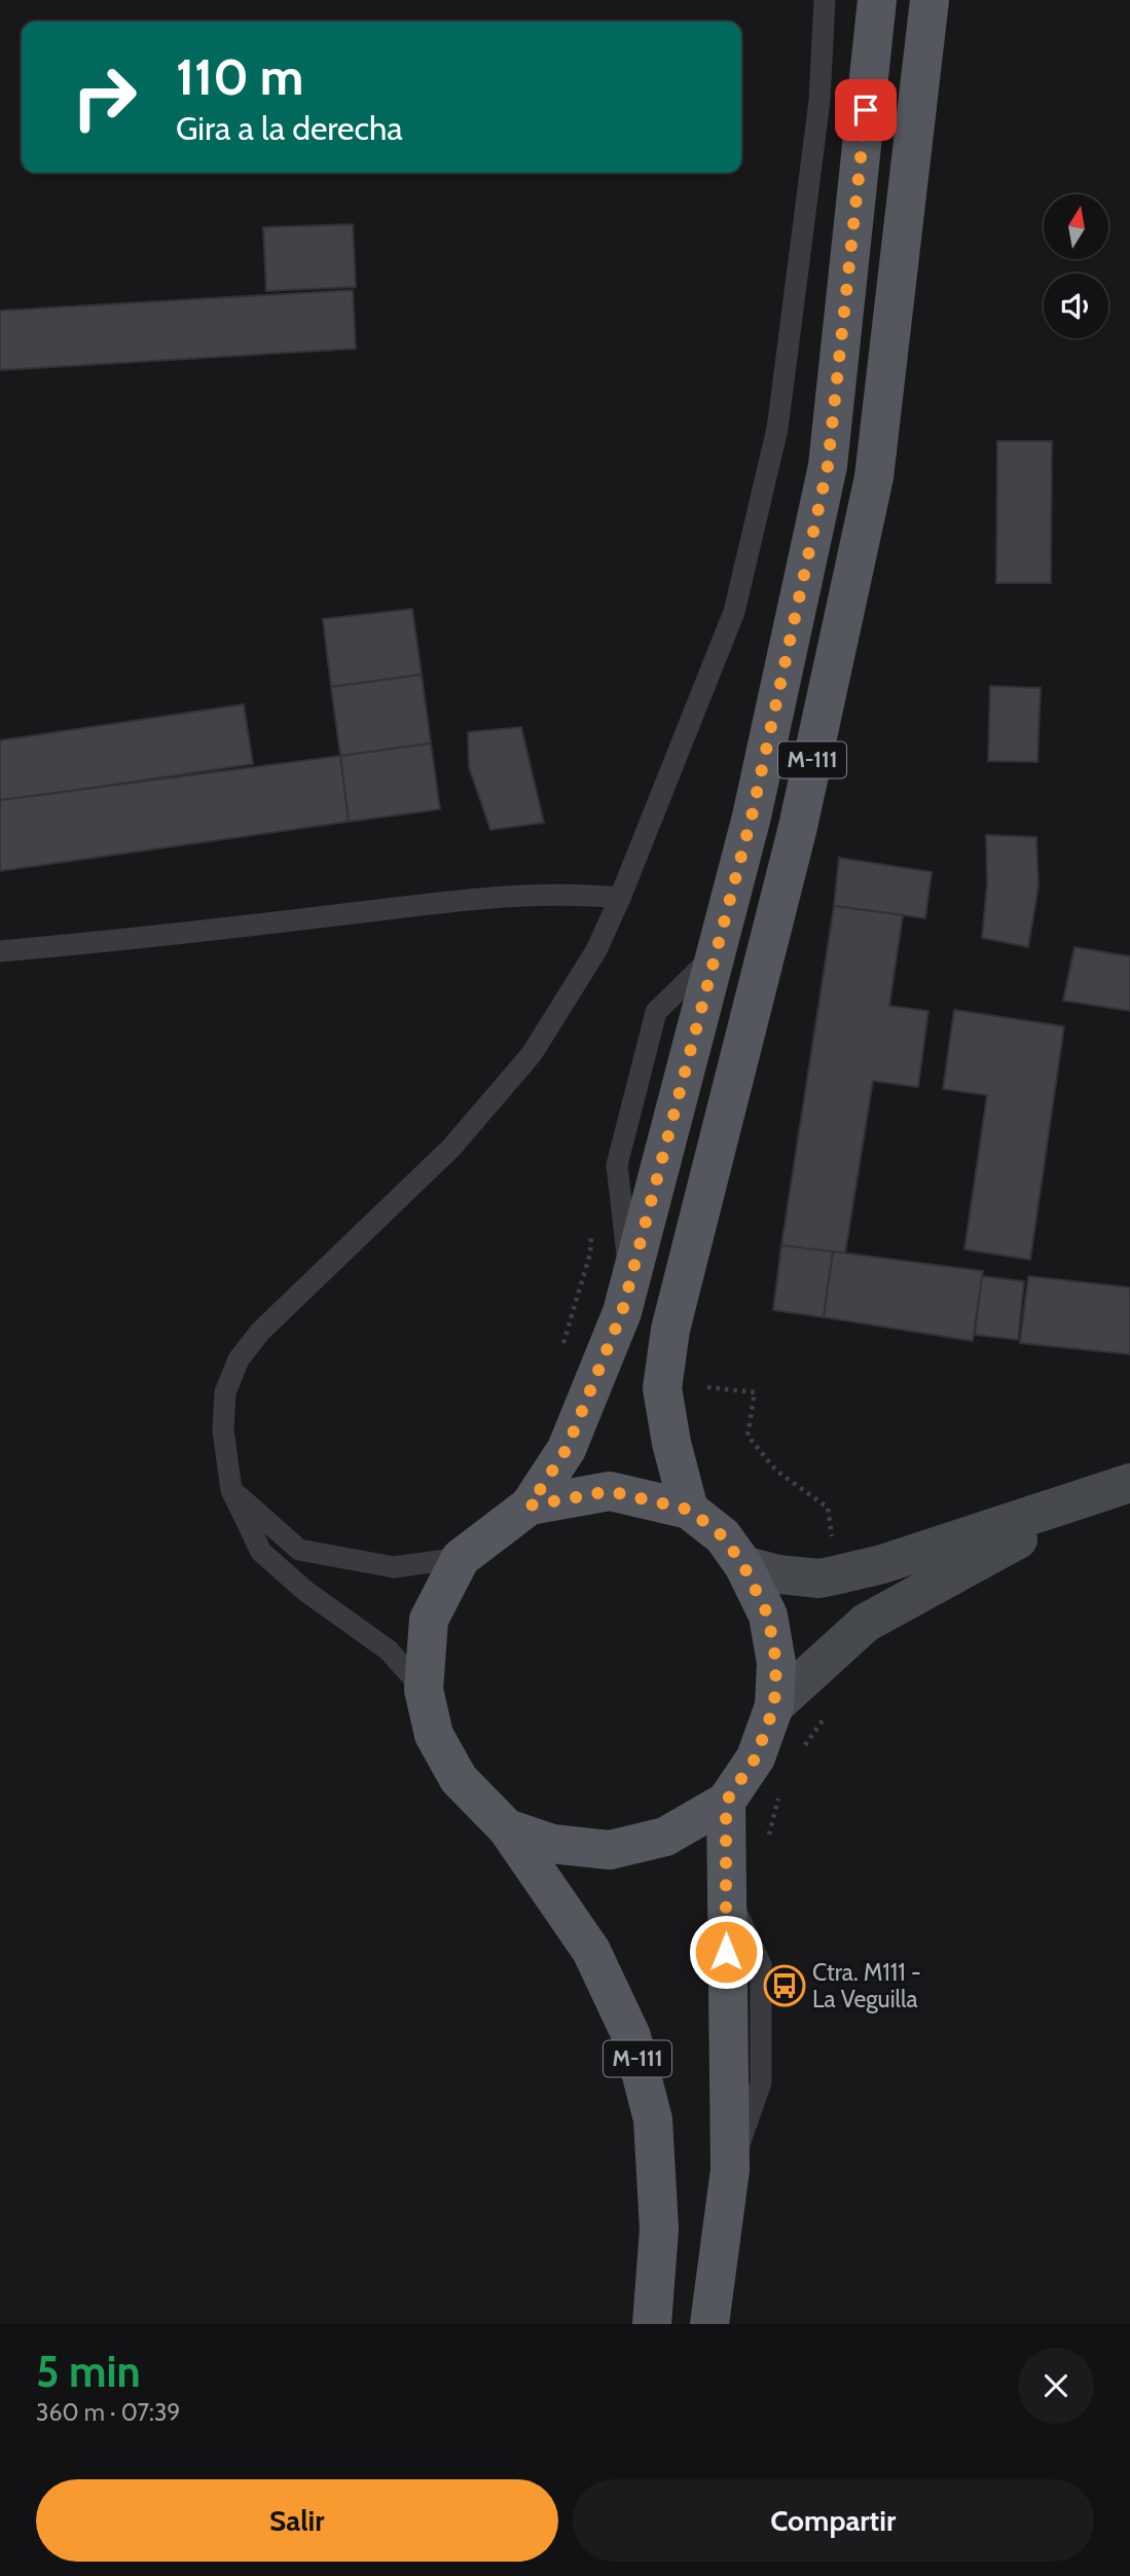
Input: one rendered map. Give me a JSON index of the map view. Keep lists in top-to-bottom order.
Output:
{
  "streets": {
    "main road": ["M-111"]
  },
  "places": {
    "bus stop": ["Ctra. M111 - La Veguilla"]
  },
  "north": "top",
  "page": {
    "turn": ["110 m", "Gira a la derecha"],
    "heading": ["5 min", "360 m · 07:39"],
    "buttons": ["Salir", "Compartir"]
  }
}
